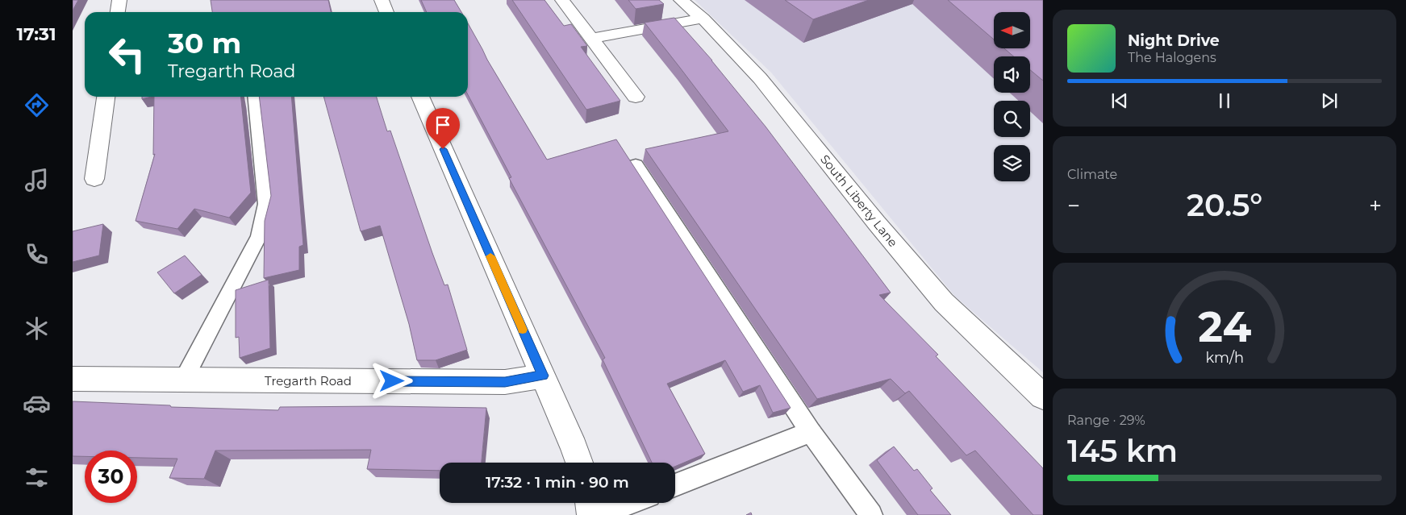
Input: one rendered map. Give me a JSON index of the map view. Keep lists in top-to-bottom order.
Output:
{
  "streets": {
    "street": ["South Liberty Lane", "Tregarth Road"]
  },
  "north": "left",
  "page": {
    "tabs": "17:31",
    "turn": ["30 m", "Tregarth Road"],
    "song": ["Night Drive", "The Halogens"],
    "tile": [
      "Climate",
      ["Range · 29%", "145 km"]
    ],
    "heat": ["−", "20.5°", "+"],
    "limit": "30",
    "trip": "17:32 · 1 min · 90 m",
    "gauge": ["24", "km/h"]
  }
}
